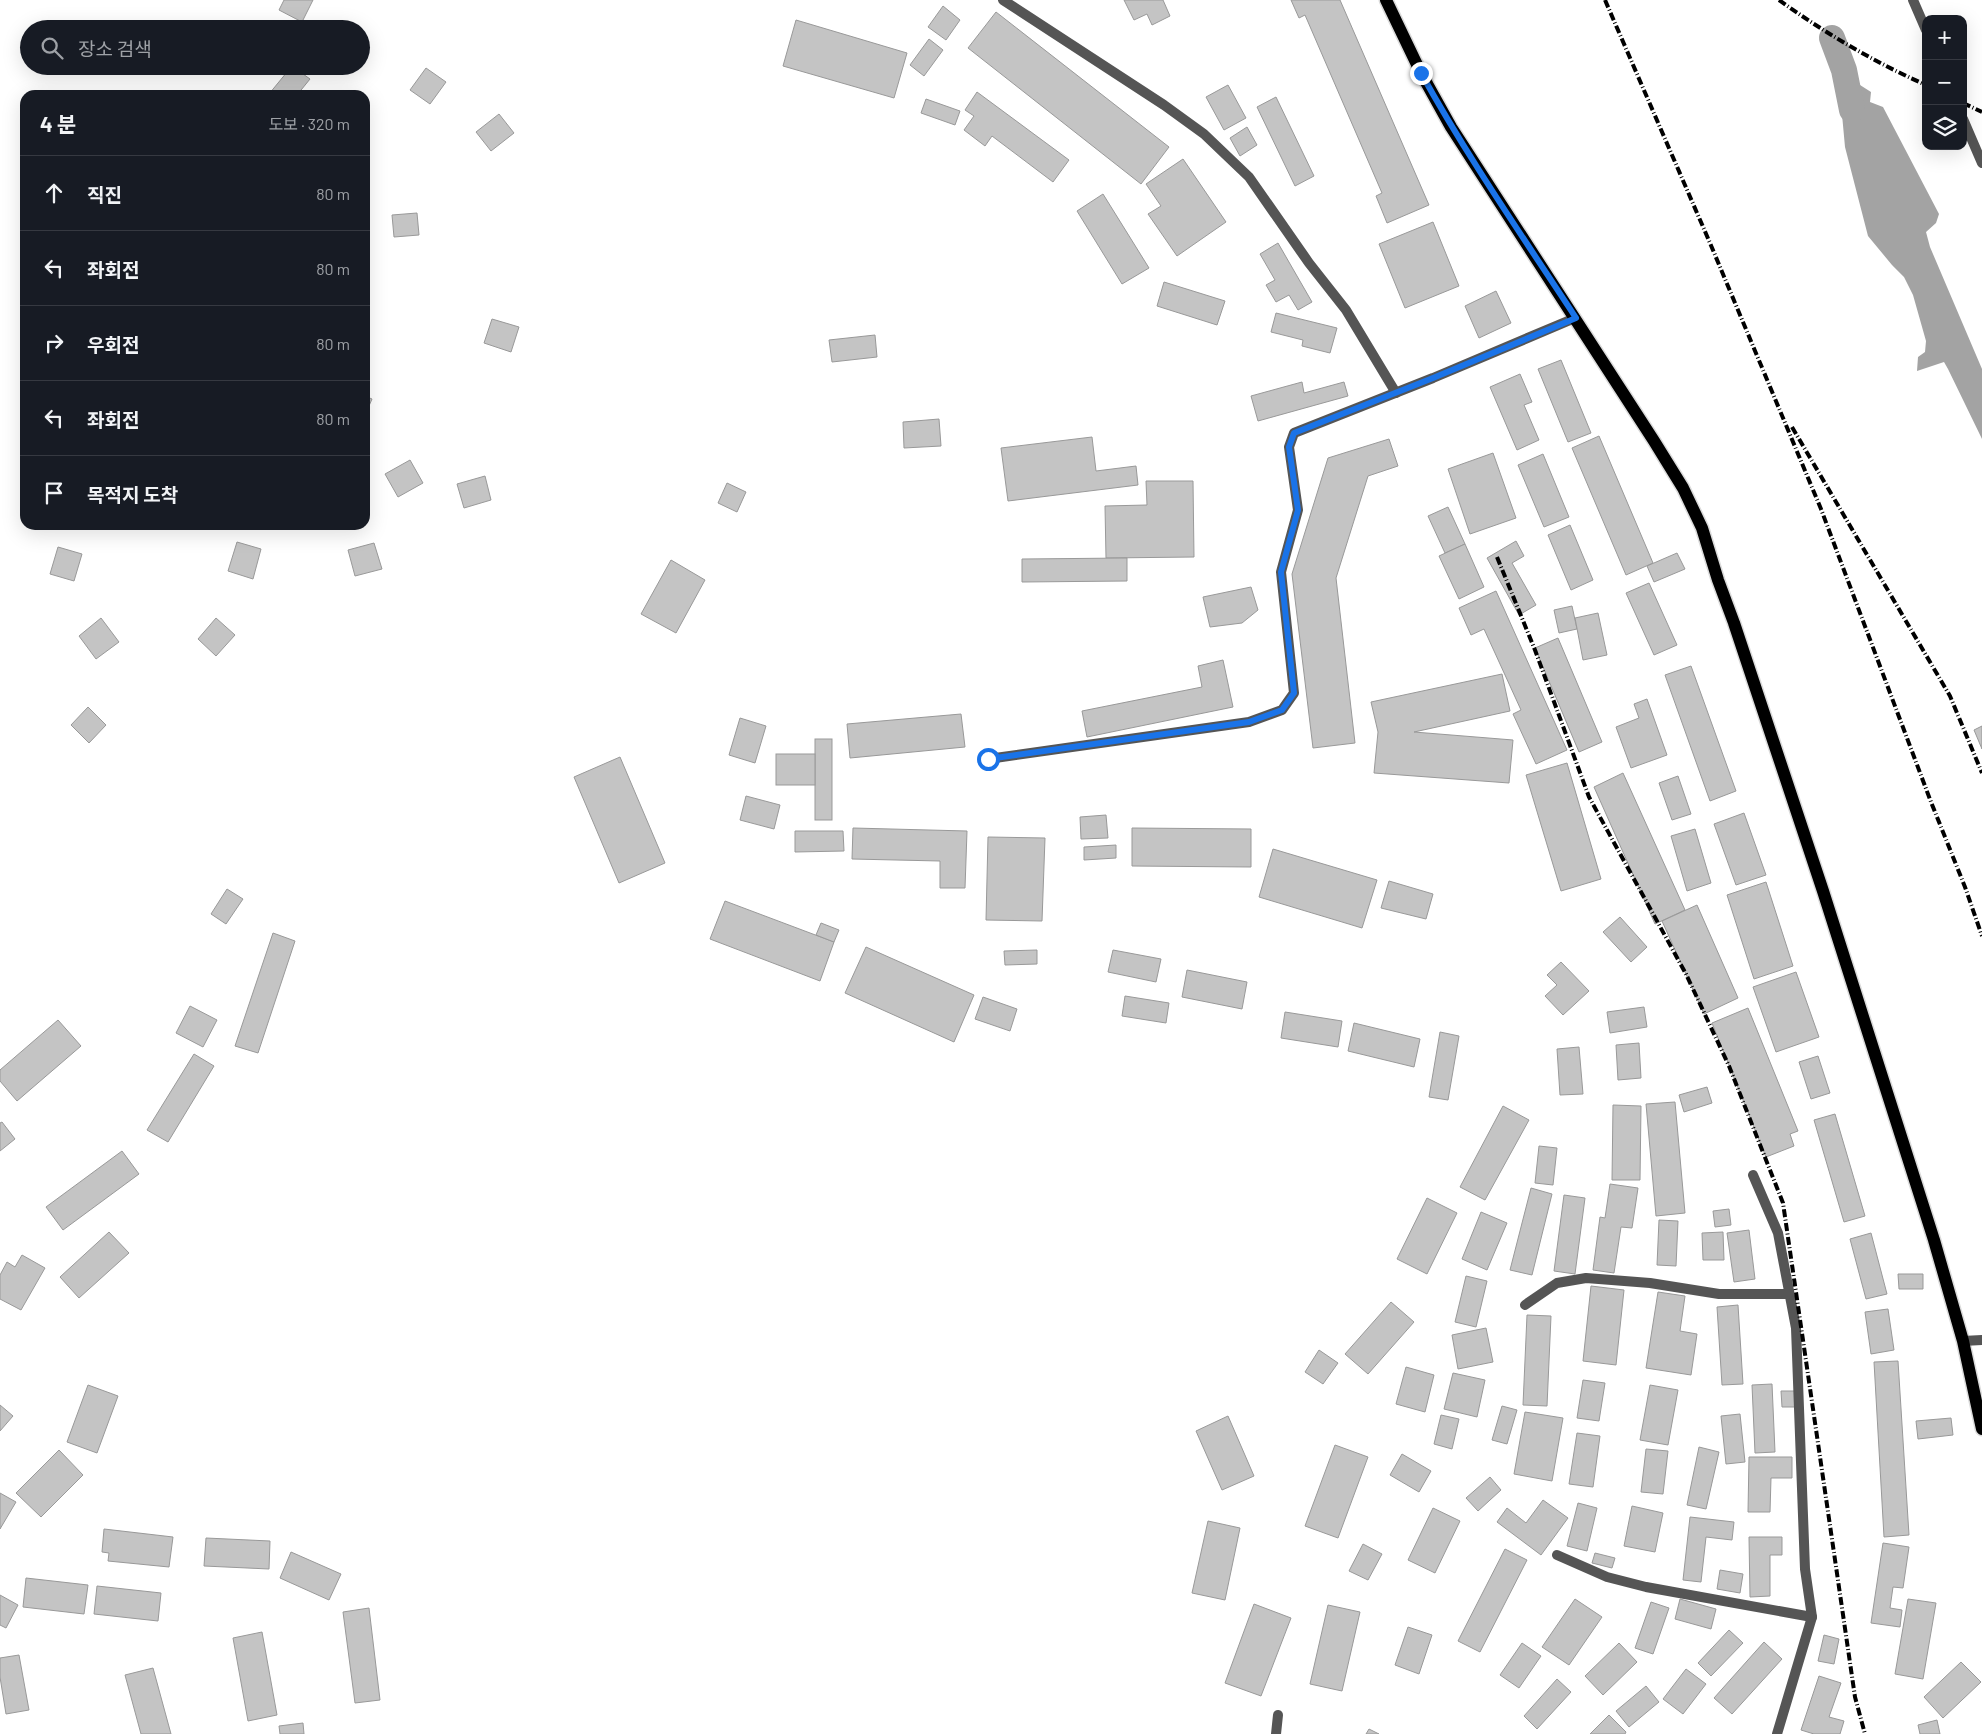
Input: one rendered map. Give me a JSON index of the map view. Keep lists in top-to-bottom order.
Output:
{
  "page": {
    "map_buttons": ["+", "−"],
    "search": "장소 검색",
    "heading": ["4 분", "도보 · 320 m"],
    "list": [
      ["직진", "80 m"],
      ["좌회전", "80 m"],
      ["우회전", "80 m"],
      ["좌회전", "80 m"],
      "목적지 도착"
    ]
  }
}
